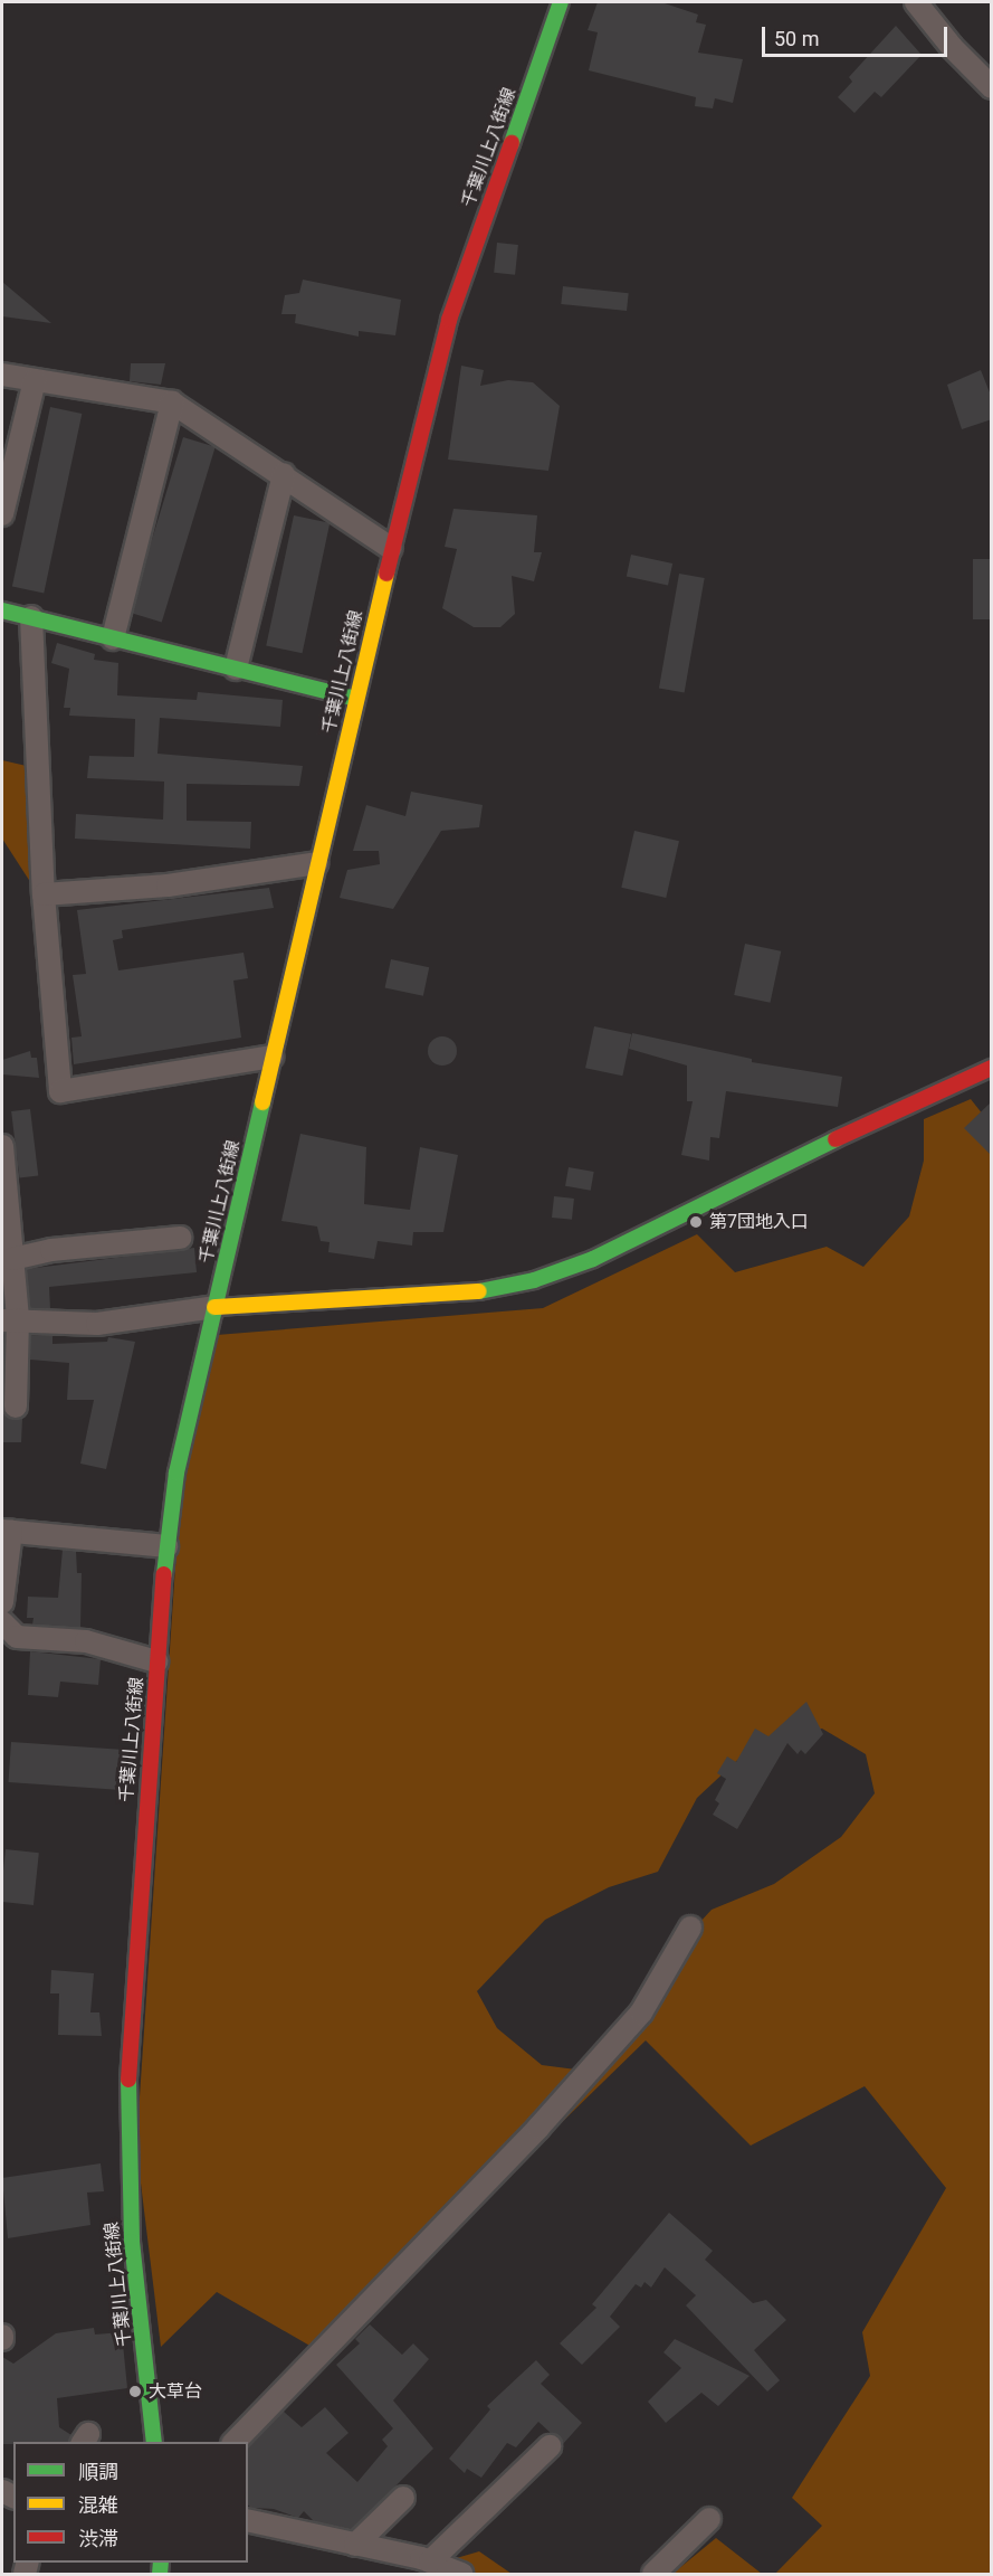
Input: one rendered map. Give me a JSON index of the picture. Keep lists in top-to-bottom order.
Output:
{
  "streets": {
    "main road": ["千葉川上八街線"]
  },
  "places": ["第7団地入口", "大草台"],
  "legend": ["順調", "混雑", "渋滞"],
  "scale_bar": "50 m"
}
